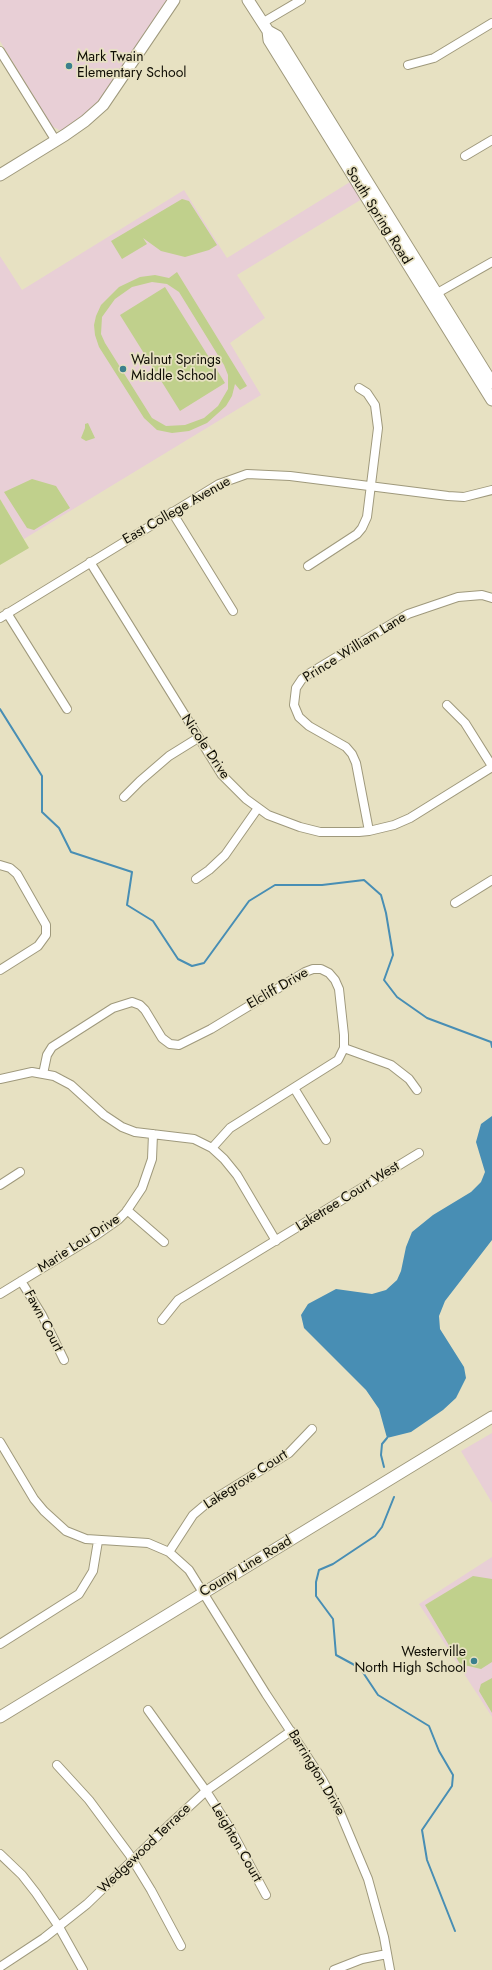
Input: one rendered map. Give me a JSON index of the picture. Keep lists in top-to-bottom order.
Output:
{
  "streets": {
    "main road": ["South Spring Road", "County Line Road"],
    "street": [
      "East College Avenue",
      "Prince William Lane",
      "Nicole Drive",
      "Elcliff Drive",
      "Laketree Court West",
      "Marie Lou Drive",
      "Fawn Court",
      "Lakegrove Court",
      "Barrington Drive",
      "Leighton Court",
      "Wedgewood Terrace"
    ]
  },
  "crossings": [
    ["East College Avenue", "Nicole Drive"],
    ["Prince William Lane", "Nicole Drive"],
    ["Marie Lou Drive", "Fawn Court"],
    ["Lakegrove Court", "Barrington Drive"],
    ["County Line Road", "Barrington Drive"],
    ["Barrington Drive", "Wedgewood Terrace"],
    ["Leighton Court", "Wedgewood Terrace"]
  ],
  "places": ["Mark Twain Elementary School", "Walnut Springs Middle School", "Westerville North High School"]
}
